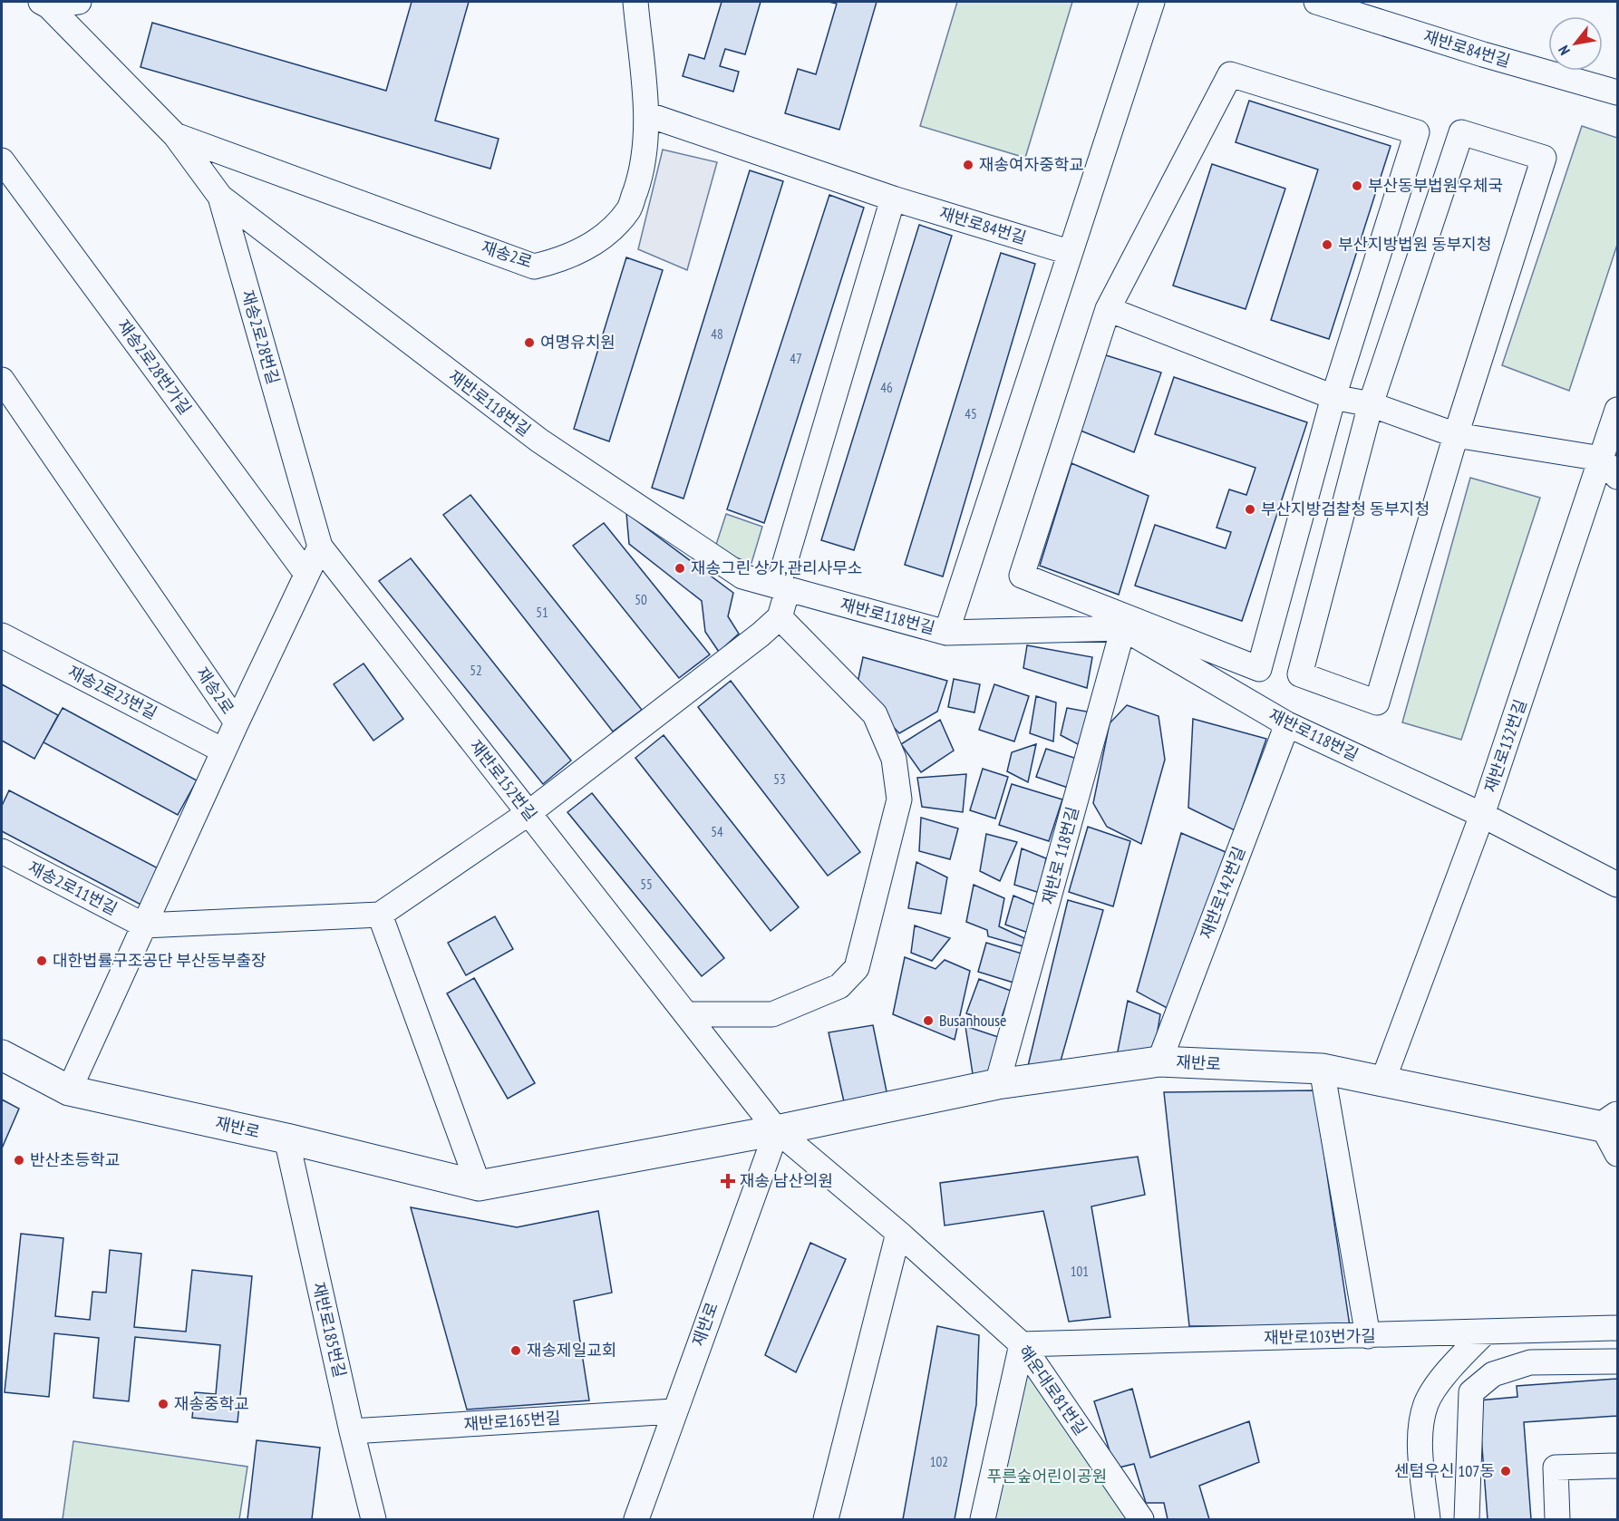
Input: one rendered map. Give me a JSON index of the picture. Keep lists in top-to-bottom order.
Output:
{
  "streets": {
    "main road": ["재반로"],
    "street": [
      "재반로84번길",
      "재송2로",
      "재송2로28번길",
      "재송2로28번가길",
      "재반로118번길",
      "재송2로23번길",
      "재반로132번길",
      "재반로152번길",
      "재반로 118번길",
      "재송2로11번길",
      "재반로142번길",
      "재반로185번길",
      "재반로103번가길",
      "해운대로81번길",
      "재반로165번길"
    ]
  },
  "crossings": [
    ["재반로84번길", "재송2로"],
    ["재송2로", "재송2로28번길"],
    ["재송2로", "재송2로23번길"],
    ["재송2로", "재송2로11번길"],
    ["재송2로", "재반로"],
    ["재송2로28번길", "재반로118번길"],
    ["재송2로28번길", "재반로152번길"],
    ["재반로118번길", "재반로132번길"],
    ["재반로118번길", "재반로 118번길"],
    ["재반로118번길", "재반로142번길"],
    ["재반로132번길", "재반로"],
    ["재반로152번길", "재반로"],
    ["재반로152번길", "해운대로81번길"],
    ["재반로 118번길", "재반로"],
    ["재반로142번길", "재반로"],
    ["재반로", "재반로185번길"],
    ["재반로", "해운대로81번길"],
    ["재반로", "재반로165번길"],
    ["재반로185번길", "재반로165번길"],
    ["재반로103번가길", "해운대로81번길"]
  ],
  "parks": ["푸른숲어린이공원"],
  "places": {
    "other": [
      "재송여자중학교",
      "부산동부법원우체국",
      "부산지방법원 동부지청",
      "여명유치원",
      "부산지방검찰청 동부지청",
      "재송그린 상가,관리사무소",
      "대한법률구조공단 부산동부출장",
      "Busanhouse",
      "반산초등학교",
      "재송제일교회",
      "재송중학교",
      "센텀우신 107동"
    ],
    "health": ["재송 남산의원"]
  },
  "house_numbers": [
    "48",
    "47",
    "46",
    "45",
    "50",
    "51",
    "52",
    "53",
    "54",
    "55",
    "101",
    "102"
  ],
  "north": "bottom left"
}
